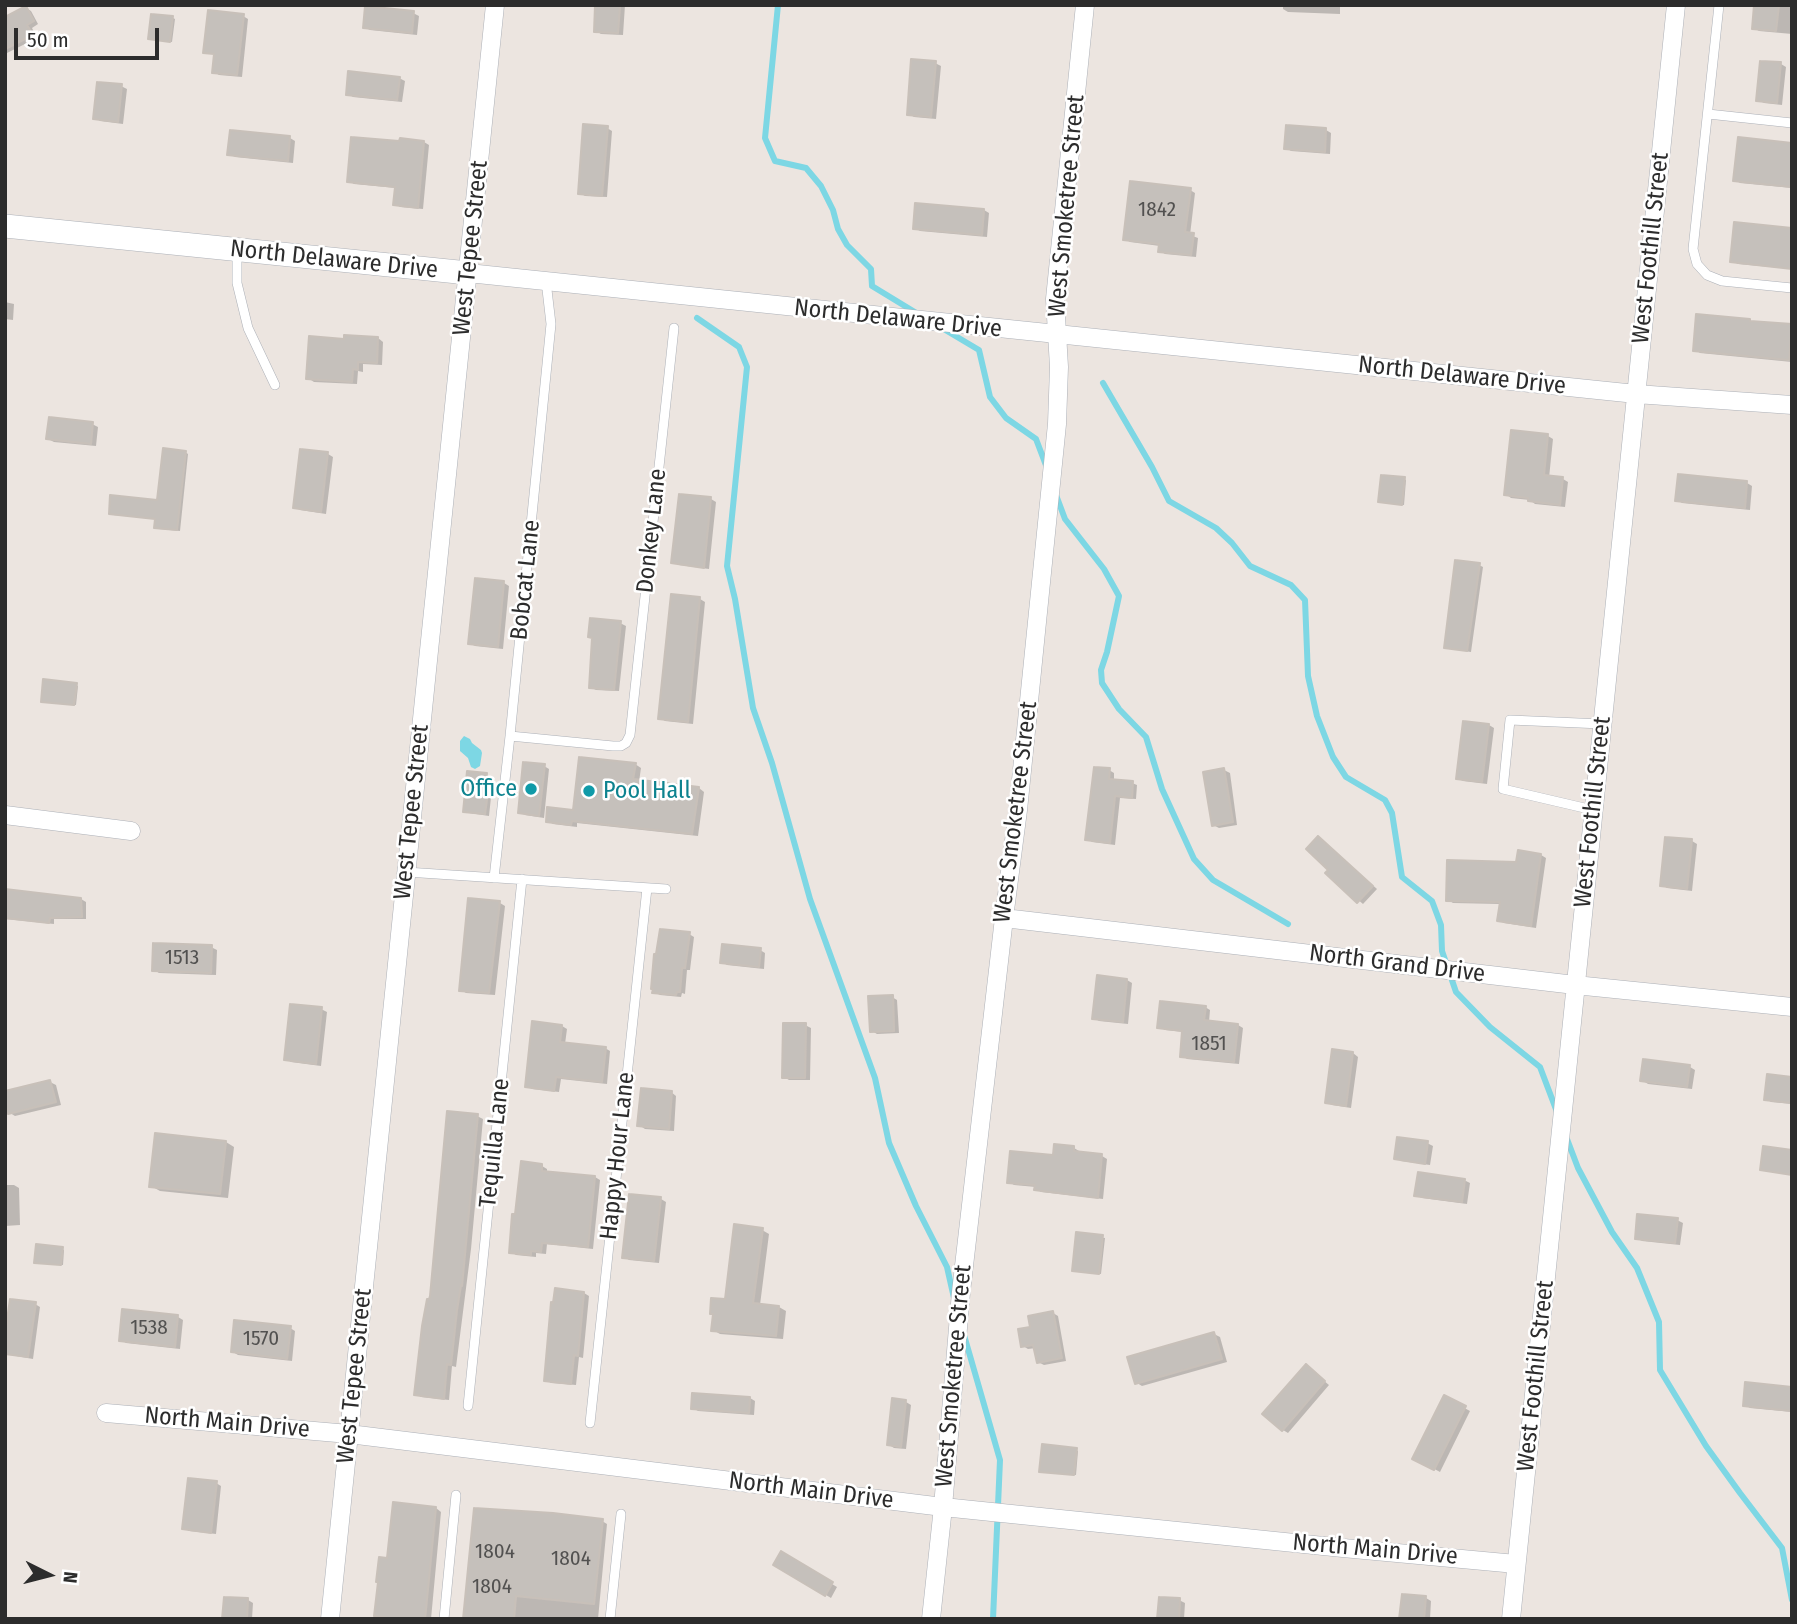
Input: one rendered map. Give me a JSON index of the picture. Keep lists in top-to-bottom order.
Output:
{
  "streets": {
    "street": [
      "West Smoketree Street",
      "West Tepee Street",
      "West Foothill Street",
      "North Delaware Drive",
      "North Grand Drive",
      "North Main Drive"
    ],
    "lane": [
      "Donkey Lane",
      "Bobcat Lane",
      "Tequilla Lane",
      "Happy Hour Lane"
    ]
  },
  "crossings": [
    ["West Smoketree Street", "North Delaware Drive"],
    ["West Smoketree Street", "North Grand Drive"],
    ["West Smoketree Street", "North Main Drive"],
    ["West Tepee Street", "North Delaware Drive"],
    ["West Tepee Street", "North Main Drive"],
    ["West Foothill Street", "North Delaware Drive"],
    ["West Foothill Street", "North Grand Drive"],
    ["West Foothill Street", "North Main Drive"],
    ["North Delaware Drive", "Bobcat Lane"],
    ["Donkey Lane", "Bobcat Lane"]
  ],
  "places": ["Office", "Pool Hall"],
  "house_numbers": [
    "1842",
    "1513",
    "1851",
    "1538",
    "1570",
    "1804",
    "1804",
    "1804"
  ],
  "scale_bar": "50 m",
  "north": "right"
}
